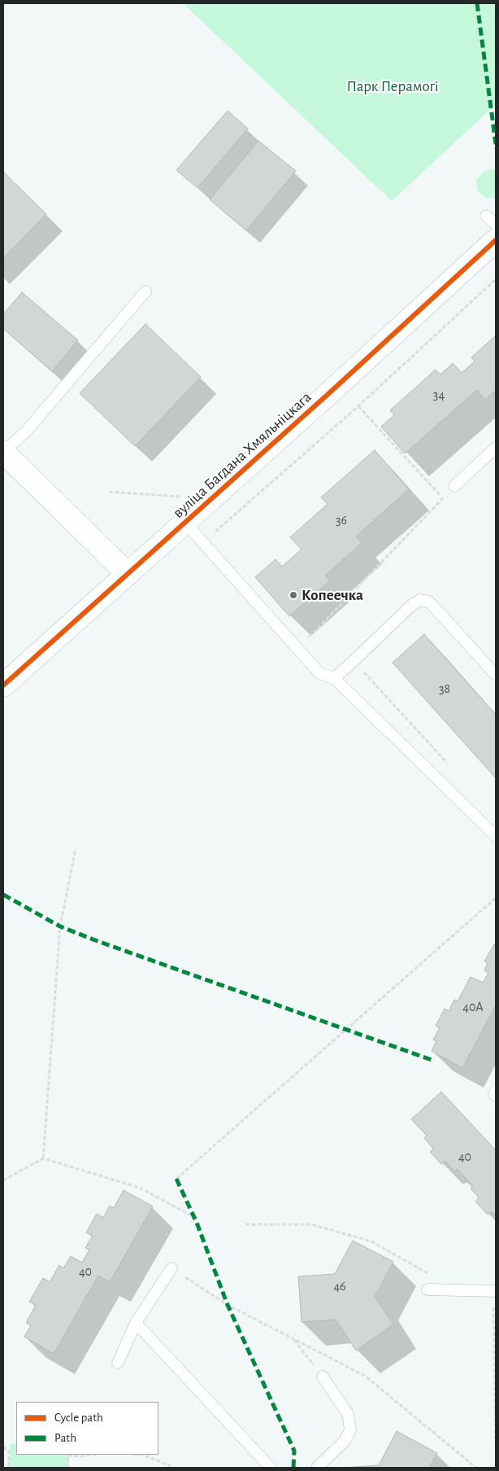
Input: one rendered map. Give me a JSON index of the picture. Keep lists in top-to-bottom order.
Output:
{
  "streets": {
    "street": ["вуліца Багдана Хмяльніцкага"]
  },
  "parks": ["Парк Перамогі"],
  "places": ["Копеечка"],
  "house_numbers": [
    "34",
    "36",
    "38",
    "40А",
    "40",
    "40",
    "46"
  ],
  "legend": ["Cycle path", "Path"]
}
